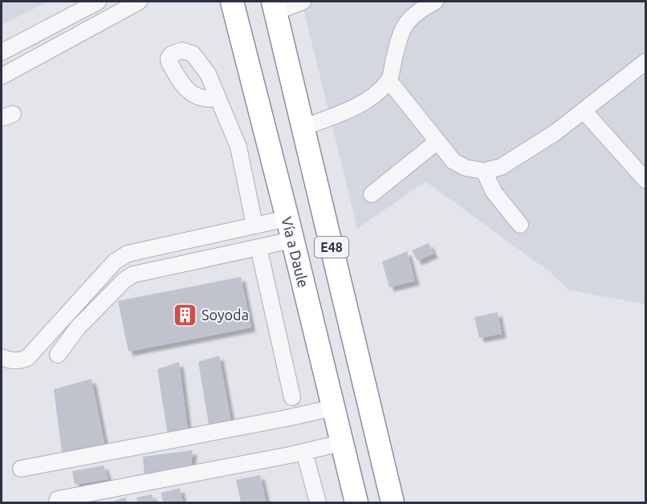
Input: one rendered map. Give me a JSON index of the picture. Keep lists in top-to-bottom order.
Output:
{
  "streets": {
    "highway": ["E48", "Vía a Daule"]
  },
  "places": {
    "building": ["Soyoda"]
  }
}
